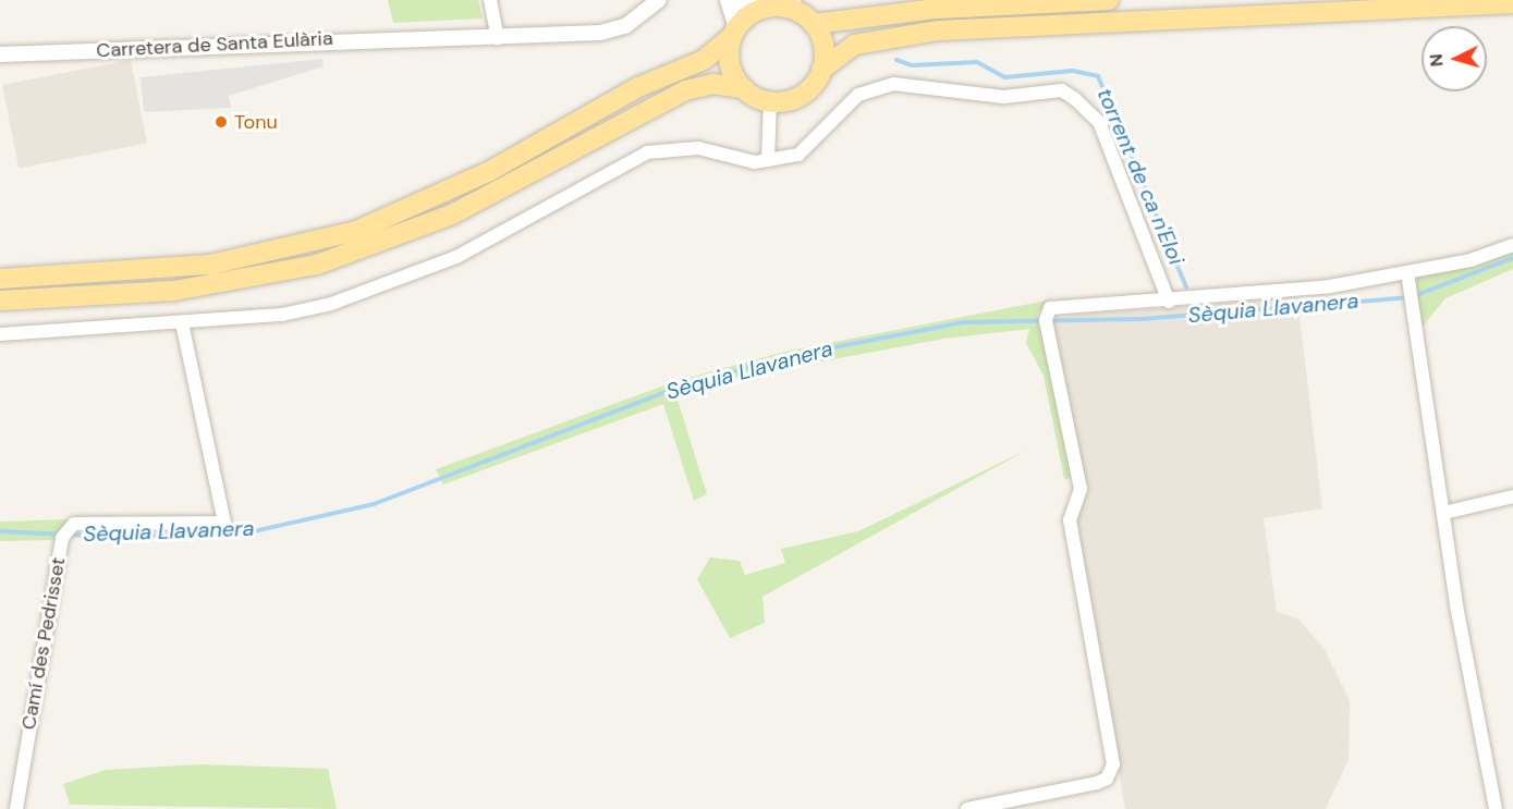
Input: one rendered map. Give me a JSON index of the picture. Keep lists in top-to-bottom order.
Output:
{
  "streets": {
    "street": ["Carretera de Santa Eulària", "Camí des Pedrisset"]
  },
  "water": ["torrent de ca n'Eloi", "Sèquia Llavanera"],
  "places": ["Tonu"],
  "north": "left"
}
